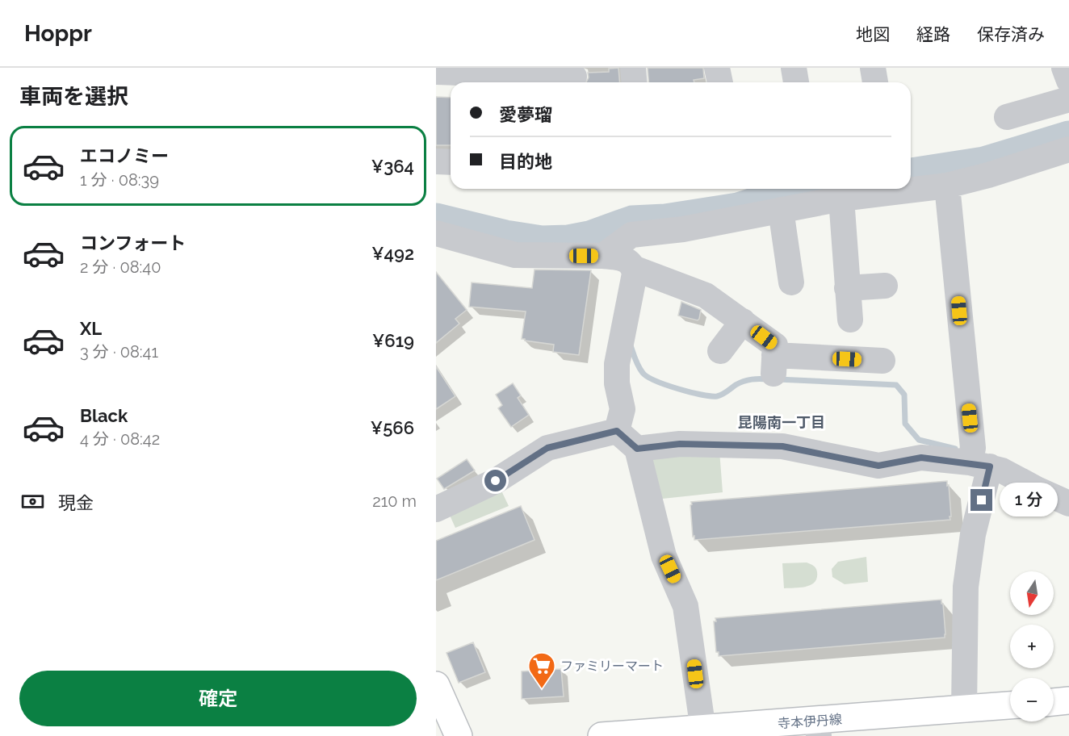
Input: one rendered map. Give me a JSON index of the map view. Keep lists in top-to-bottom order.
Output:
{
  "streets": {
    "main road": ["寺本伊丹線"]
  },
  "districts": ["昆陽南一丁目"],
  "places": {
    "supermarket": ["ファミリーマート"]
  },
  "north": "bottom",
  "page": {
    "header": "Hoppr",
    "nav": ["地図", "経路", "保存済み"],
    "heading": "車両を選択",
    "banner": ["愛夢瑠", "目的地"],
    "list": [
      {
        "name": "エコノミー",
        "note": "1 分 · 08:39",
        "value": "¥364"
      },
      {
        "name": "コンフォート",
        "note": "2 分 · 08:40",
        "value": "¥492"
      },
      {
        "name": "XL",
        "note": "3 分 · 08:41",
        "value": "¥619"
      },
      {
        "name": "Black",
        "note": "4 分 · 08:42",
        "value": "¥566"
      }
    ],
    "pay": ["現金", "210 m"],
    "bubble": "1 分",
    "map_buttons": ["+", "−"],
    "buttons": "確定"
  }
}
